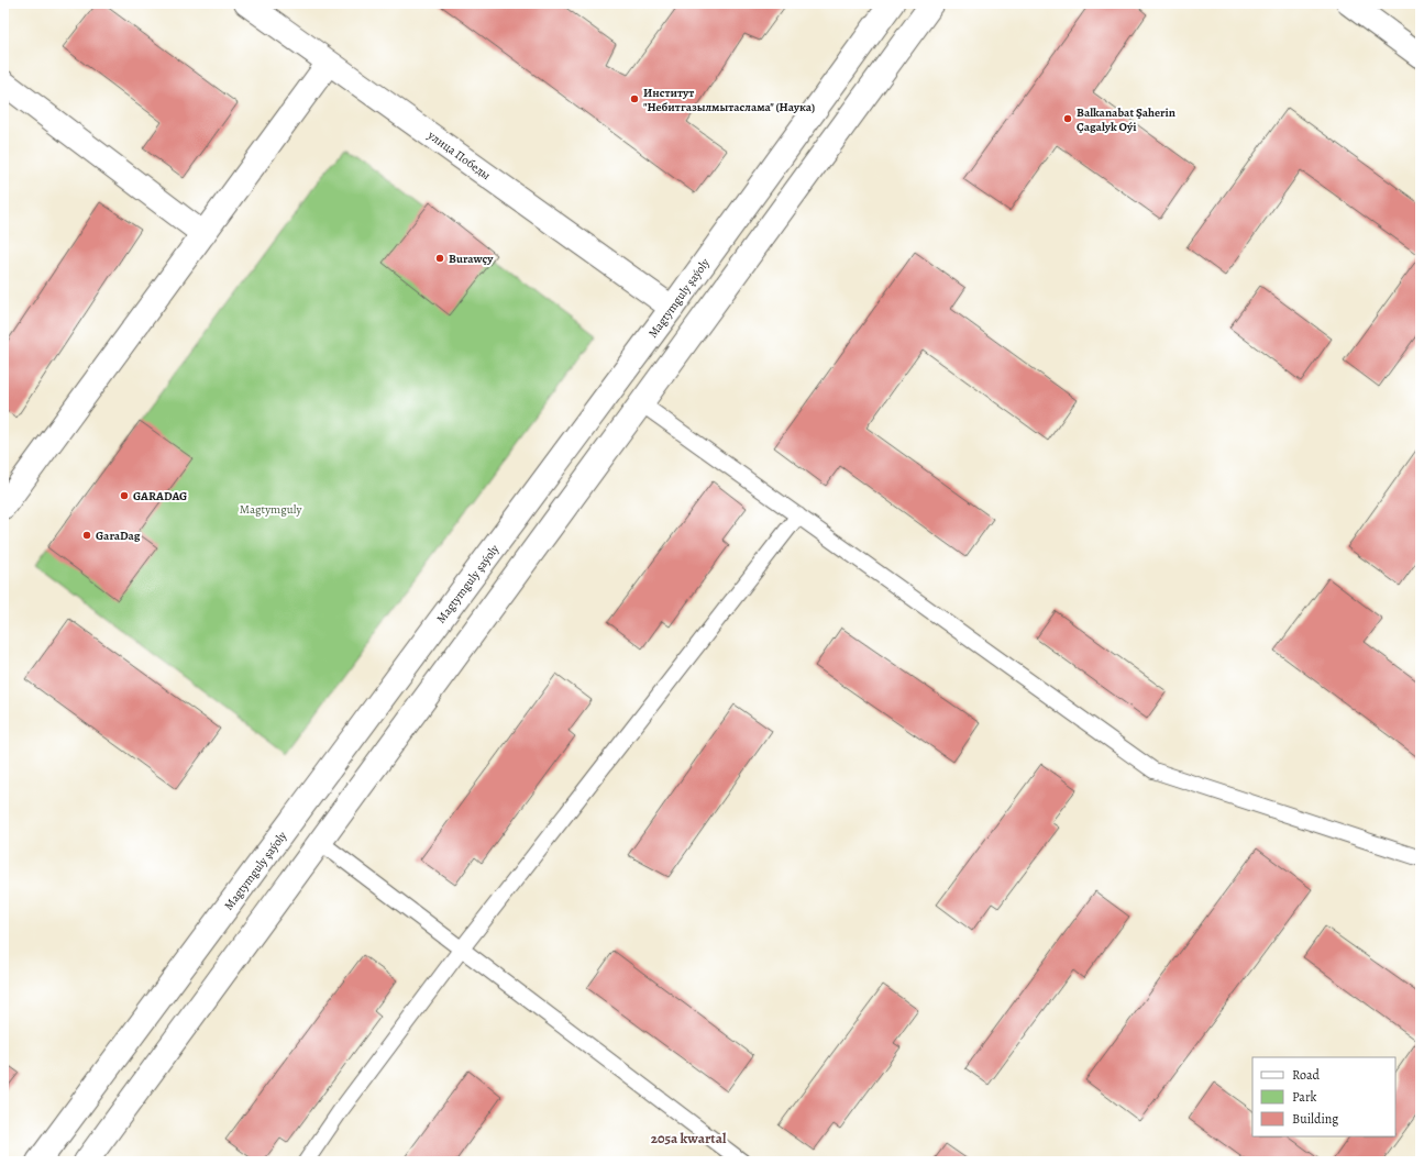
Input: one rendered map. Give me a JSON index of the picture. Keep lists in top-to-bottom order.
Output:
{
  "streets": {
    "street": ["улица Победы", "Magtymguly şaýoly"]
  },
  "crossings": [
    ["улица Победы", "Magtymguly şaýoly"]
  ],
  "districts": ["205a kwartal"],
  "parks": ["Magtymguly"],
  "places": [
    "Институт \"Небитгазылмытаслама\" (Наука)",
    "Balkanabat Şaherin Çagalyk Oýi",
    "Burawçy",
    "GARADAG",
    "GaraDag"
  ],
  "legend": ["Road", "Park", "Building"]
}
